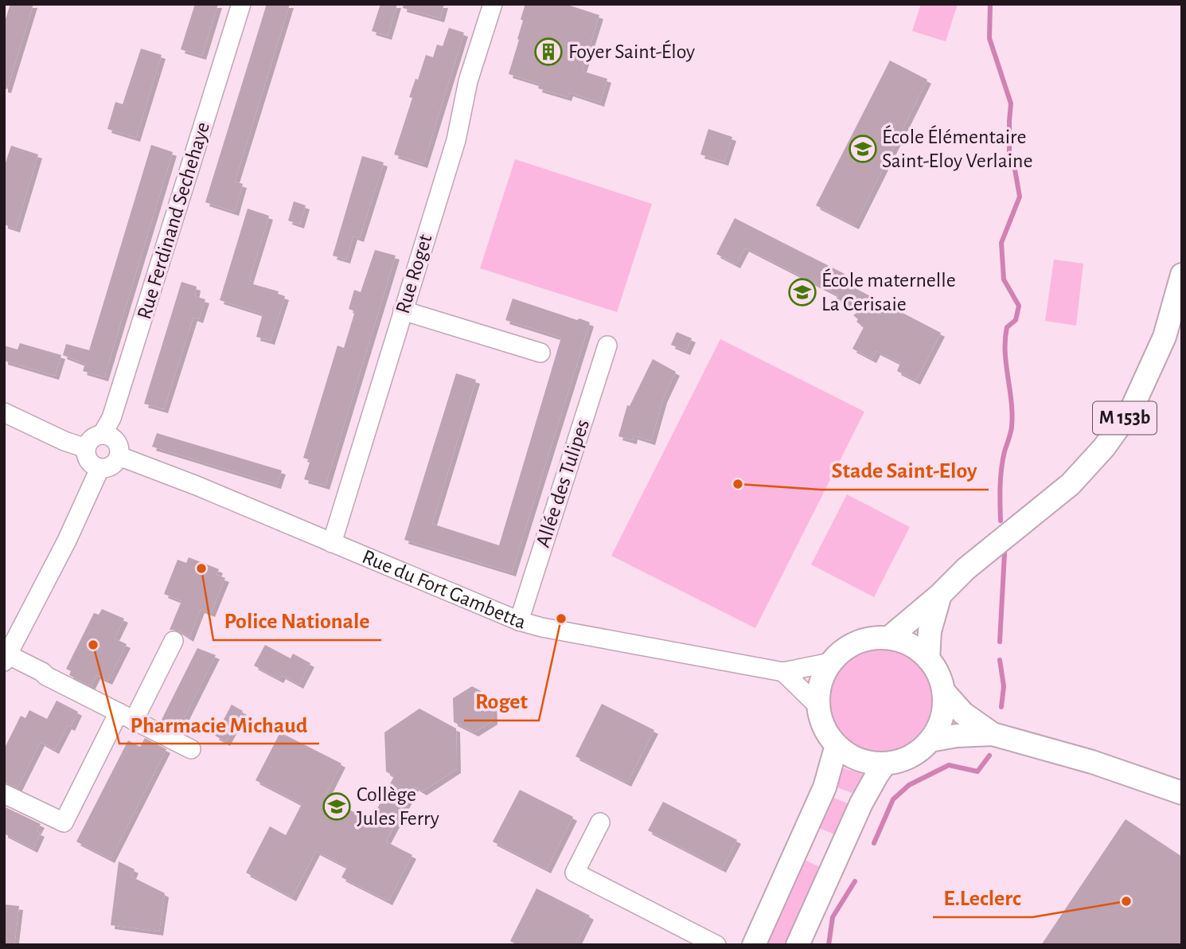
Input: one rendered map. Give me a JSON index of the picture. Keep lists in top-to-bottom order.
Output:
{
  "streets": {
    "main road": ["M 153b"],
    "street": [
      "Rue Ferdinand Sechehaye",
      "Rue Roget",
      "Allée des Tulipes",
      "Rue du Fort Gambetta"
    ]
  },
  "crossings": [
    ["Rue Ferdinand Sechehaye", "Rue du Fort Gambetta"],
    ["Rue Roget", "Rue du Fort Gambetta"],
    ["M 153b", "Rue du Fort Gambetta"],
    ["Allée des Tulipes", "Rue du Fort Gambetta"]
  ],
  "places": {
    "building": ["Foyer Saint-Éloy"],
    "school or university": ["École Élémentaire Saint-Eloy Verlaine", "École maternelle La Cerisaie", "Collège Jules Ferry"],
    "other": [
      "Stade Saint-Eloy",
      "Police Nationale",
      "Roget",
      "Pharmacie Michaud",
      "E.Leclerc"
    ]
  }
}
